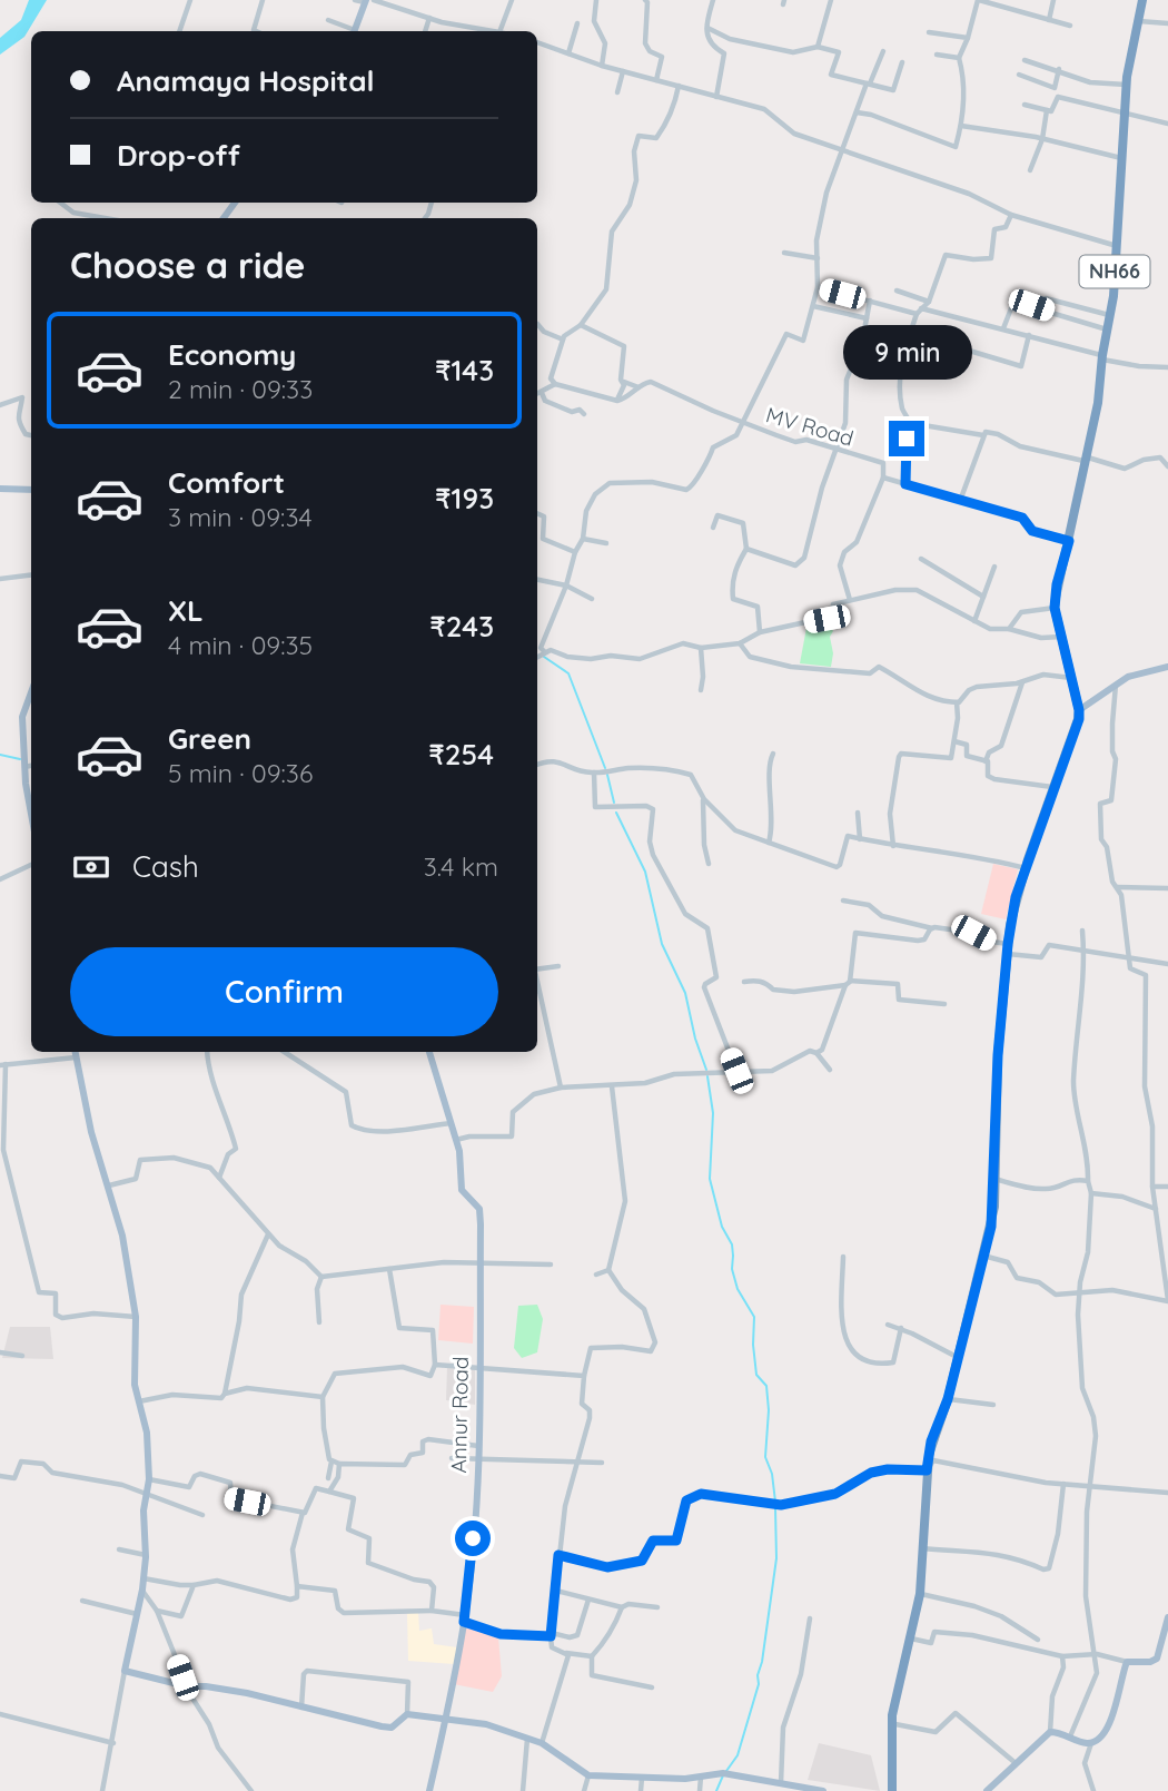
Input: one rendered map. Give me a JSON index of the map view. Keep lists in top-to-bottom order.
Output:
{
  "streets": {
    "highway": ["NH66"],
    "main road": ["Annur Road"],
    "street": ["MV Road"]
  },
  "crossings": [
    ["NH66", "MV Road"]
  ],
  "page": {
    "banner": ["Anamaya Hospital", "Drop-off"],
    "heading": "Choose a ride",
    "list": [
      {
        "name": "Economy",
        "note": "2 min · 09:33",
        "value": "₹143"
      },
      {
        "name": "Comfort",
        "note": "3 min · 09:34",
        "value": "₹193"
      },
      {
        "name": "XL",
        "note": "4 min · 09:35",
        "value": "₹243"
      },
      {
        "name": "Green",
        "note": "5 min · 09:36",
        "value": "₹254"
      }
    ],
    "bubble": "9 min",
    "pay": ["Cash", "3.4 km"],
    "buttons": "Confirm"
  }
}
